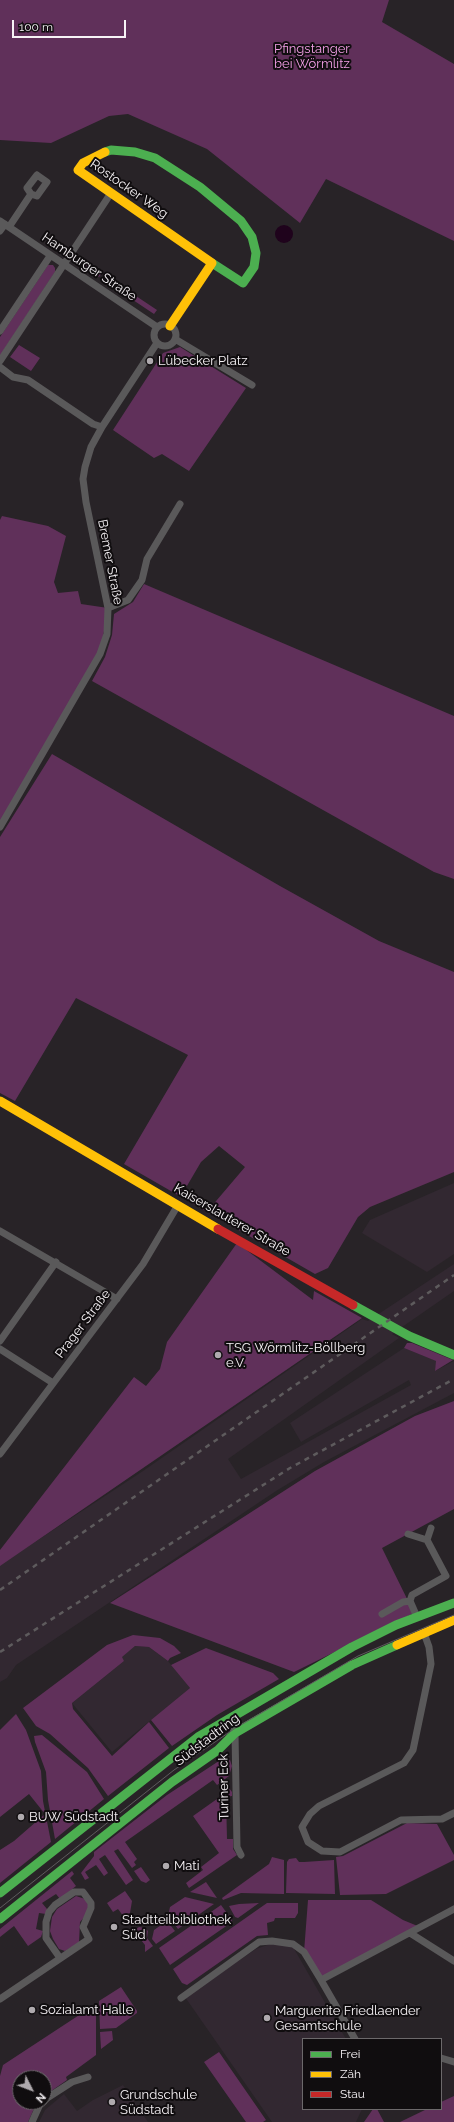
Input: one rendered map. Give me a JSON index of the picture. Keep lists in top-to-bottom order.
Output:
{
  "streets": {
    "street": [
      "Rostocker Weg",
      "Hamburger Straße",
      "Bremer Straße",
      "Kaiserslauterer Straße",
      "Prager Straße",
      "Südstadtring",
      "Turiner Eck"
    ]
  },
  "crossings": [
    ["Hamburger Straße", "Bremer Straße"],
    ["Kaiserslauterer Straße", "Prager Straße"],
    ["Südstadtring", "Turiner Eck"]
  ],
  "parks": ["Pfingstanger bei Wörmlitz"],
  "places": [
    "Lübecker Platz",
    "TSG Wörmlitz-Böllberg e.V.",
    "BUW Südstadt",
    "Mati",
    "Stadtteilbibliothek Süd",
    "Sozialamt Halle",
    "Marguerite Friedlaender Gesamtschule",
    "Grundschule Südstadt"
  ],
  "legend": ["Frei", "Zäh", "Stau"],
  "scale_bar": "100 m",
  "north": "bottom right"
}
